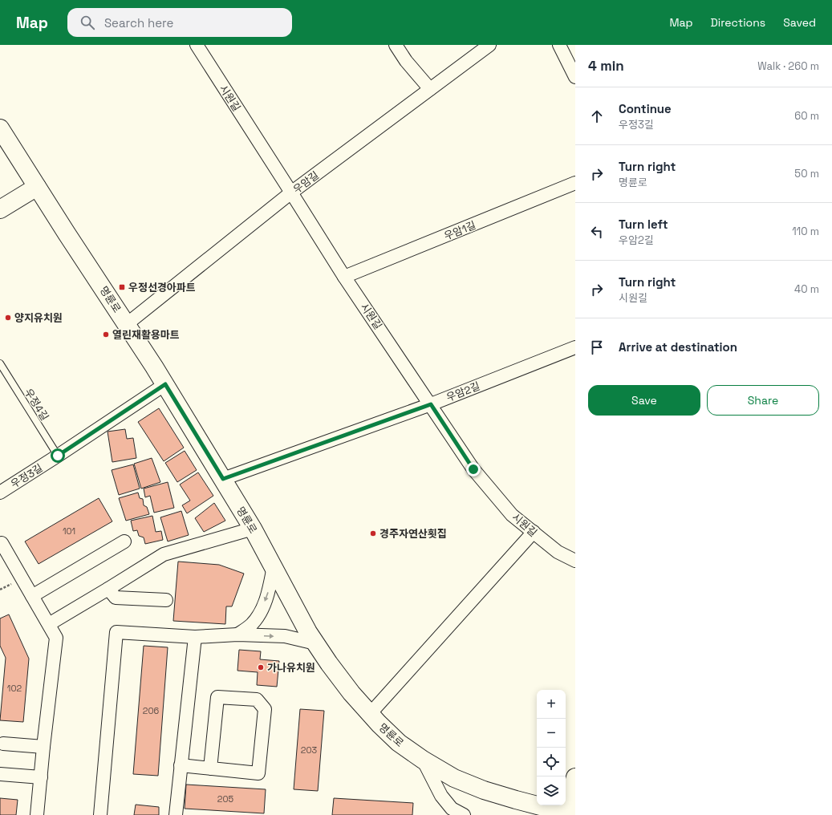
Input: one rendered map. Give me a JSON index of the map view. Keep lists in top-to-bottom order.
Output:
{
  "streets": {
    "main road": ["명륜로"],
    "street": [
      "시원길",
      "우암길",
      "우암1길",
      "우암2길",
      "우정3길"
    ],
    "lane": ["우정4길"]
  },
  "crossings": [
    ["시원길", "우암길"],
    ["시원길", "우암1길"],
    ["시원길", "우암2길"],
    ["우암길", "명륜로"],
    ["명륜로", "우암2길"],
    ["명륜로", "우정3길"],
    ["우정4길", "우정3길"]
  ],
  "places": {
    "transit": ["우정선경아파트"],
    "other": [
      "양지유치원",
      "열린재활용마트",
      "경주자연산횟집",
      "가나유치원"
    ]
  },
  "house_numbers": [
    "101",
    "102",
    "206",
    "203",
    "205"
  ],
  "page": {
    "header": "Map",
    "search": "Search here",
    "nav": ["Map", "Directions", "Saved"],
    "heading": ["4 min", "Walk · 260 m"],
    "list": [
      ["Continue", "우정3길", "60 m"],
      ["Turn right", "명륜로", "50 m"],
      ["Turn left", "우암2길", "110 m"],
      ["Turn right", "시원길", "40 m"],
      "Arrive at destination"
    ],
    "buttons": ["Save", "Share"],
    "map_buttons": ["+", "−"]
  }
}
